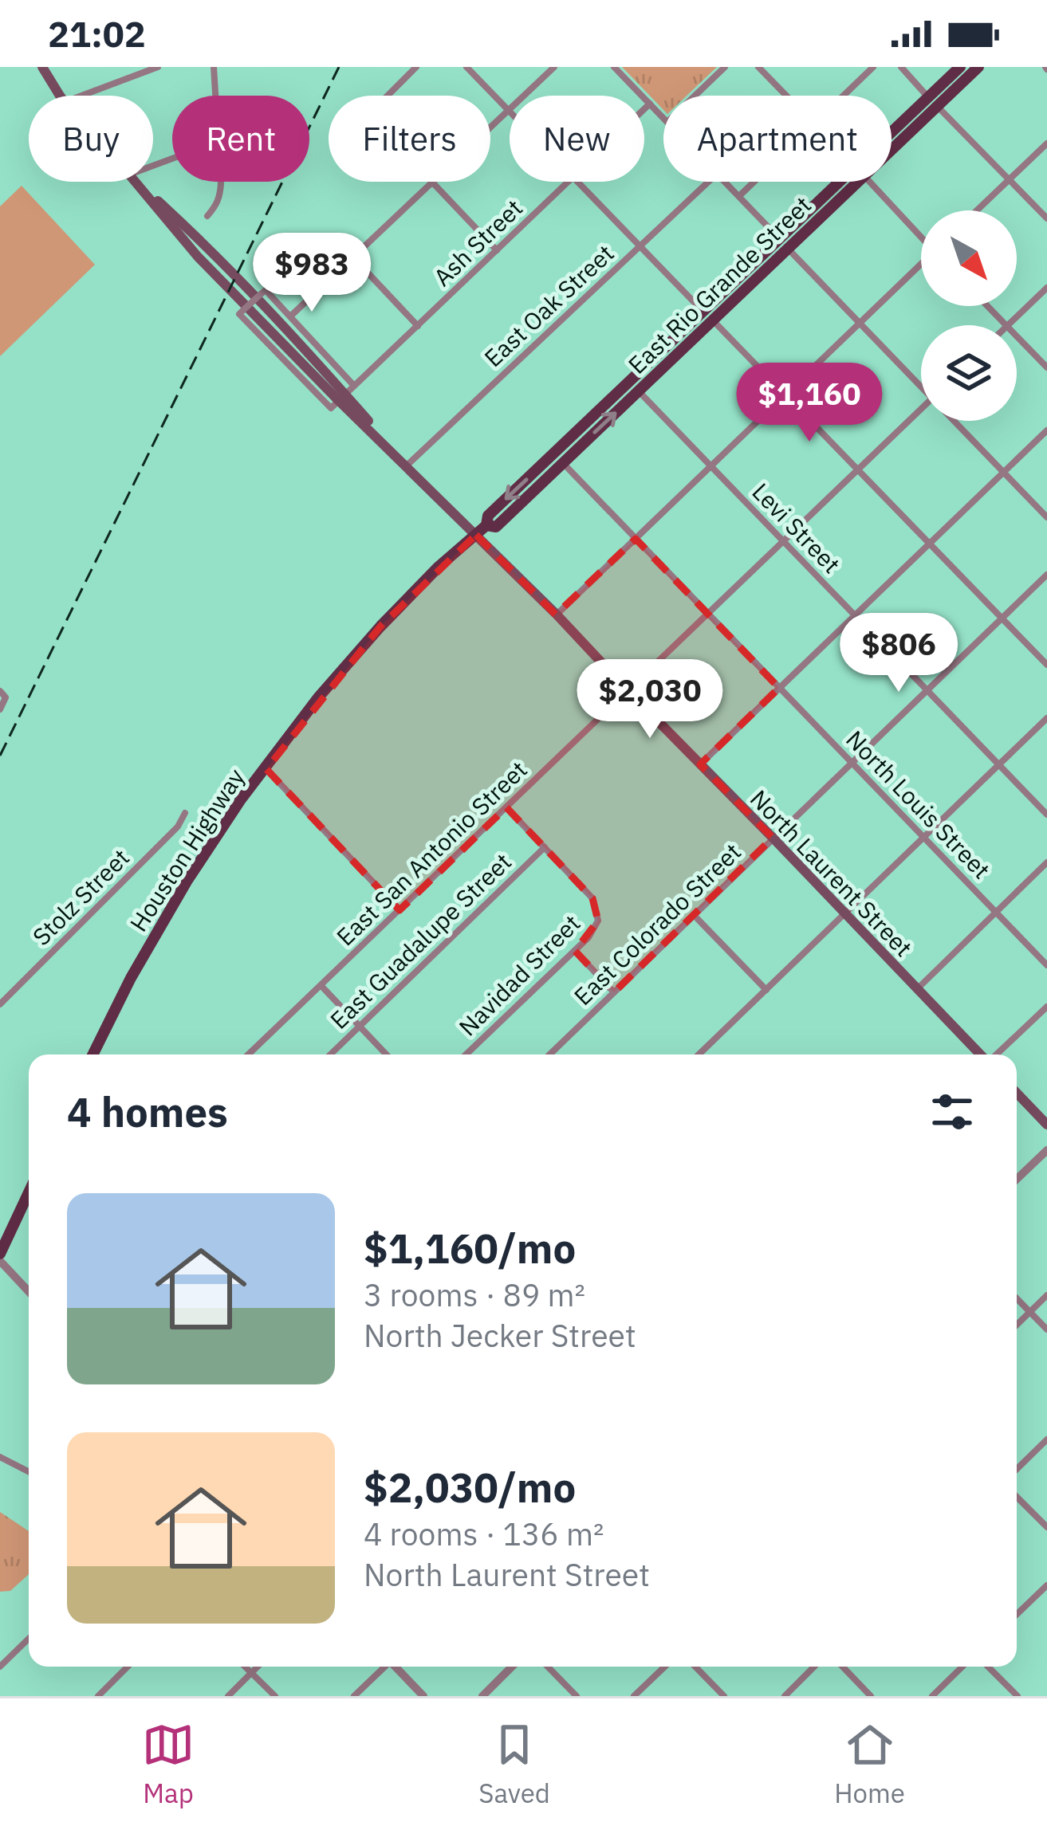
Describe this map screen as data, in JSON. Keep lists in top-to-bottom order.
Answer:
{
  "streets": {
    "main road": ["East Rio Grande Street", "Houston Highway", "North Laurent Street"],
    "street": [
      "Ash Street",
      "East Oak Street",
      "Levi Street",
      "North Louis Street",
      "East San Antonio Street",
      "Stolz Street",
      "East Colorado Street",
      "East Guadalupe Street",
      "Navidad Street"
    ]
  },
  "crossings": [
    ["Ash Street", "North Laurent Street"],
    ["East Rio Grande Street", "Levi Street"],
    ["East Rio Grande Street", "North Louis Street"],
    ["East Rio Grande Street", "Houston Highway"],
    ["East Rio Grande Street", "North Laurent Street"],
    ["East Oak Street", "North Laurent Street"],
    ["Levi Street", "East San Antonio Street"],
    ["Levi Street", "East Colorado Street"],
    ["North Louis Street", "East San Antonio Street"],
    ["North Louis Street", "East Colorado Street"],
    ["East San Antonio Street", "North Laurent Street"],
    ["North Laurent Street", "East Colorado Street"],
    ["East Guadalupe Street", "Navidad Street"]
  ],
  "north": "bottom right",
  "page": {
    "status": "21:02",
    "chip": [
      "Buy",
      "Rent",
      "Filters",
      "New",
      "Apartment"
    ],
    "price": [
      "$983",
      "$1,160",
      "$806",
      "$2,030"
    ],
    "heading": "4 homes",
    "list": [
      {
        "name": "$1,160/mo",
        "note": "3 rooms · 89 m² · North Jecker Street"
      },
      {
        "name": "$2,030/mo",
        "note": "4 rooms · 136 m² · North Laurent Street"
      }
    ],
    "tabs": ["Map", "Saved", "Home"]
  }
}
